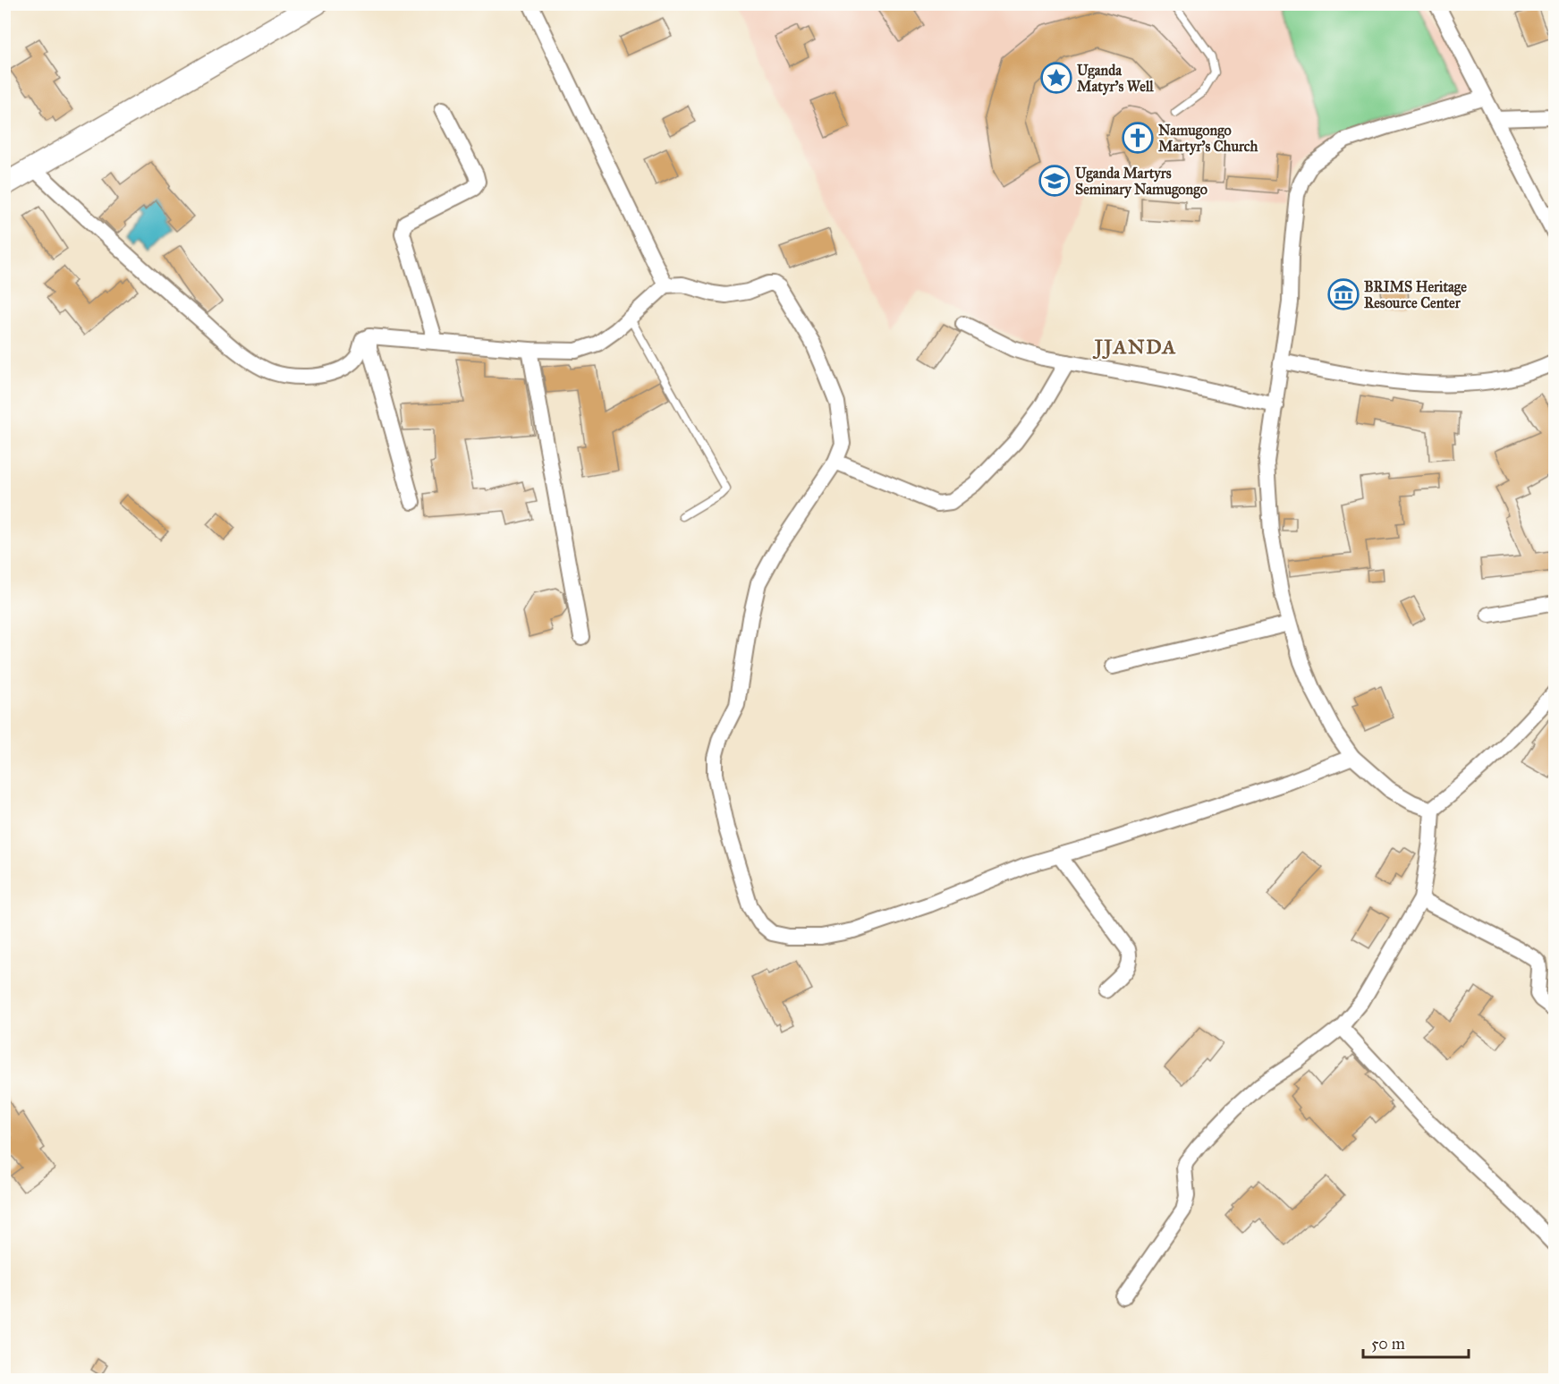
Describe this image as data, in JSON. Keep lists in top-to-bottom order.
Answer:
{
  "districts": ["JJANDA"],
  "places": {
    "place": ["Uganda Matyr's Well"],
    "church": ["Namugongo Martyr's Church"],
    "school or university": ["Uganda Martyrs Seminary Namugongo"],
    "museum": ["BRIMS Heritage Resource Center"]
  },
  "scale_bar": "50 m"
}
